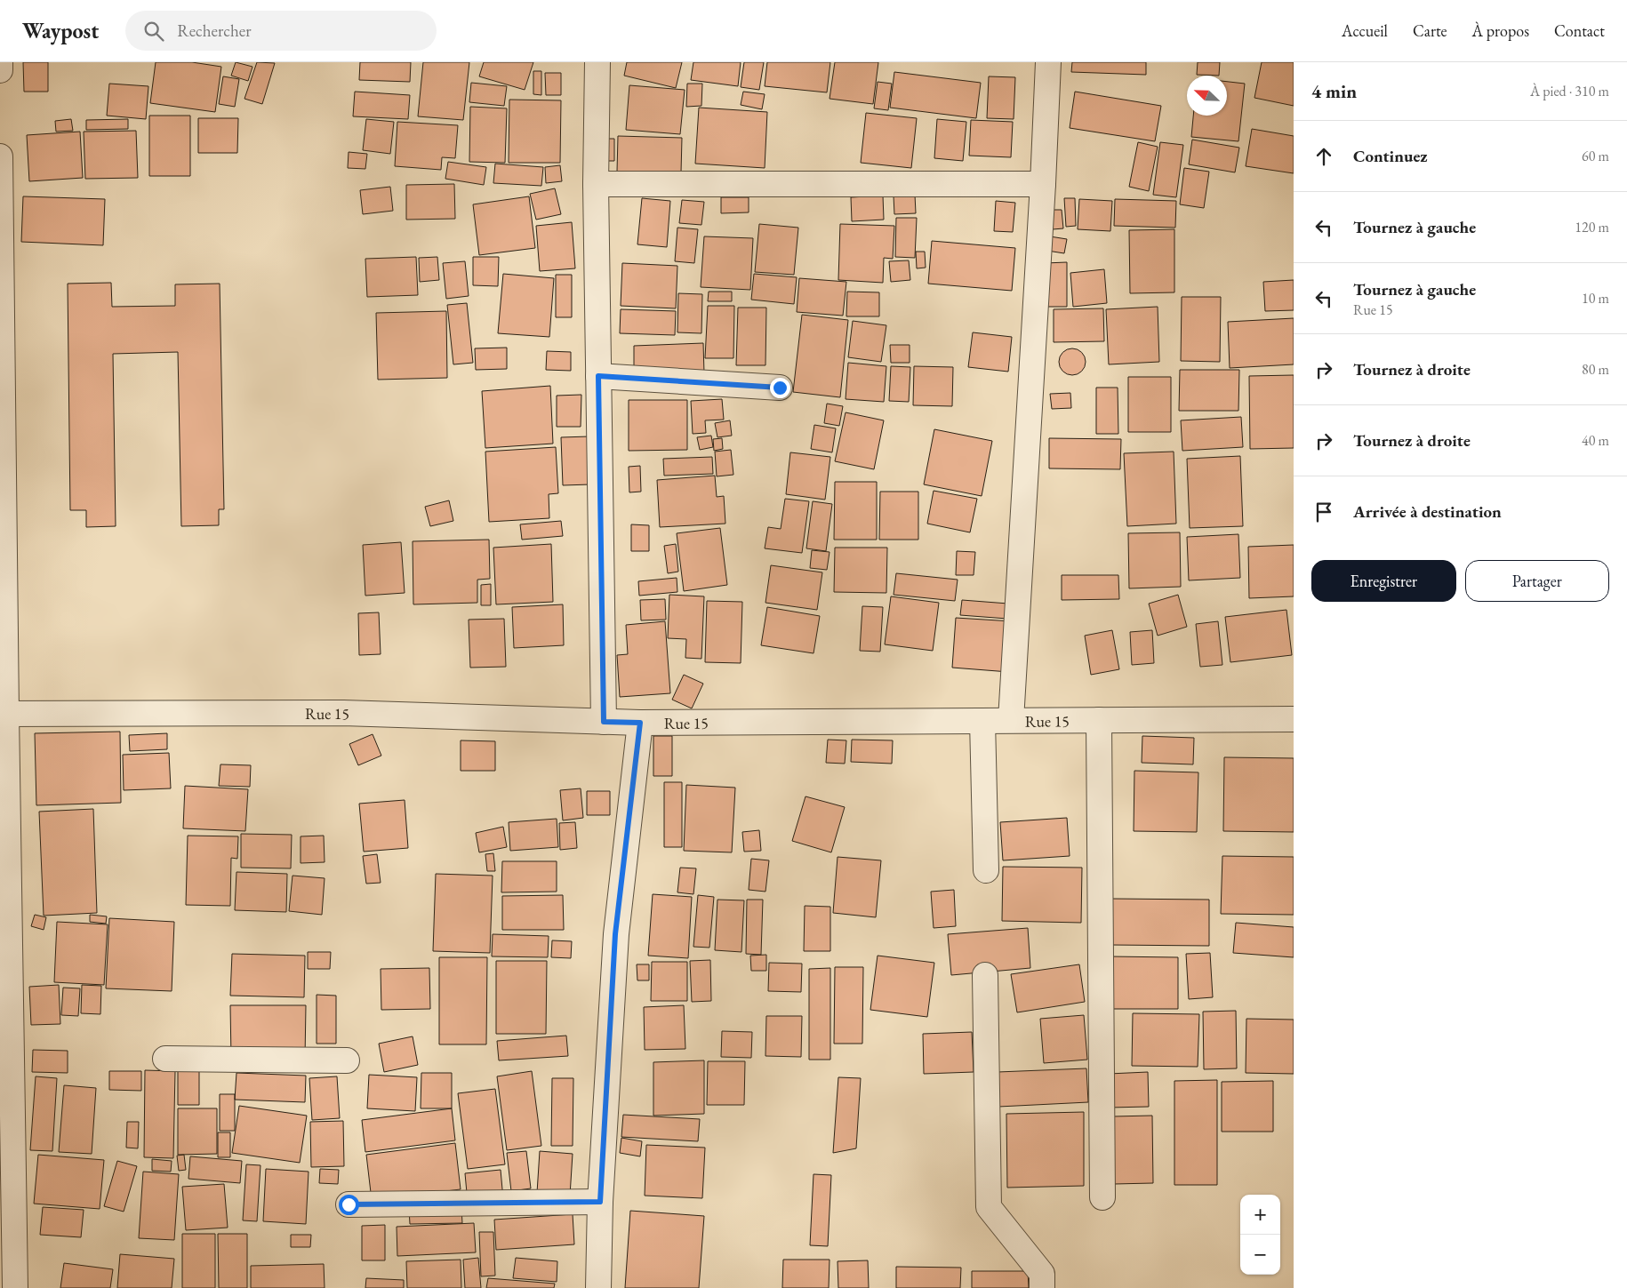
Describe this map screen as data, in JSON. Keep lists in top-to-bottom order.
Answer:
{
  "streets": {
    "street": ["Rue 15"]
  },
  "north": "top left",
  "page": {
    "header": "Waypost",
    "search": "Rechercher",
    "nav": [
      "Accueil",
      "Carte",
      "À propos",
      "Contact"
    ],
    "heading": ["4 min", "À pied · 310 m"],
    "list": [
      ["Continuez", "60 m"],
      ["Tournez à gauche", "120 m"],
      ["Tournez à gauche", "Rue 15", "10 m"],
      ["Tournez à droite", "80 m"],
      ["Tournez à droite", "40 m"],
      "Arrivée à destination"
    ],
    "buttons": ["Enregistrer", "Partager"],
    "map_buttons": ["+", "−"]
  }
}
